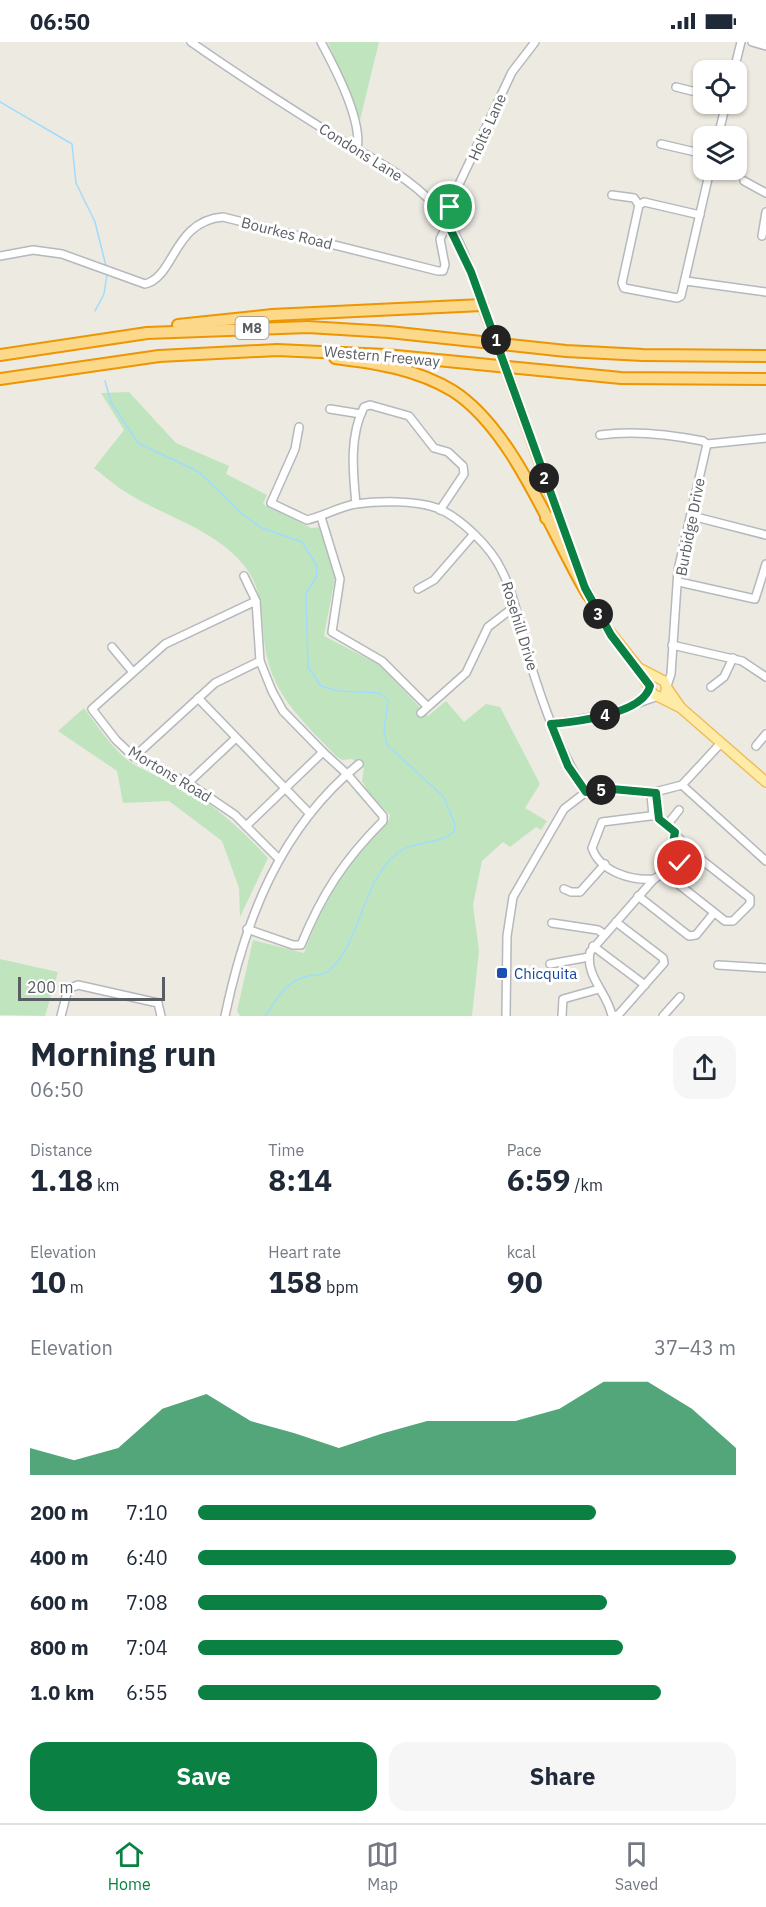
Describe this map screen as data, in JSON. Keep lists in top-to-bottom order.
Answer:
{
  "streets": {
    "highway": ["M8", "Western Freeway"],
    "street": [
      "Holts Lane",
      "Condons Lane",
      "Bourkes Road",
      "Burbidge Drive",
      "Rosehill Drive",
      "Mortons Road"
    ]
  },
  "crossings": [
    ["Holts Lane", "Condons Lane"],
    ["Holts Lane", "Bourkes Road"],
    ["Condons Lane", "Bourkes Road"]
  ],
  "places": {
    "transit": ["Chicquita"]
  },
  "scale_bar": "200 m",
  "page": {
    "status": "06:50",
    "pins": [
      "1",
      "2",
      "3",
      "4",
      "5"
    ],
    "scale": "200 m",
    "heading": ["Morning run", "06:50"],
    "stats": [
      ["Distance", "1.18 km"],
      ["Time", "8:14"],
      ["Pace", "6:59 /km"],
      ["Elevation", "10 m"],
      ["Heart rate", "158 bpm"],
      ["kcal", "90"]
    ],
    "chart": ["Elevation", "37–43 m"],
    "list": [
      {
        "name": "200 m",
        "note": "7:10"
      },
      {
        "name": "400 m",
        "note": "6:40"
      },
      {
        "name": "600 m",
        "note": "7:08"
      },
      {
        "name": "800 m",
        "note": "7:04"
      },
      {
        "name": "1.0 km",
        "note": "6:55"
      }
    ],
    "buttons": ["Save", "Share"],
    "tabs": ["Home", "Map", "Saved"]
  }
}
